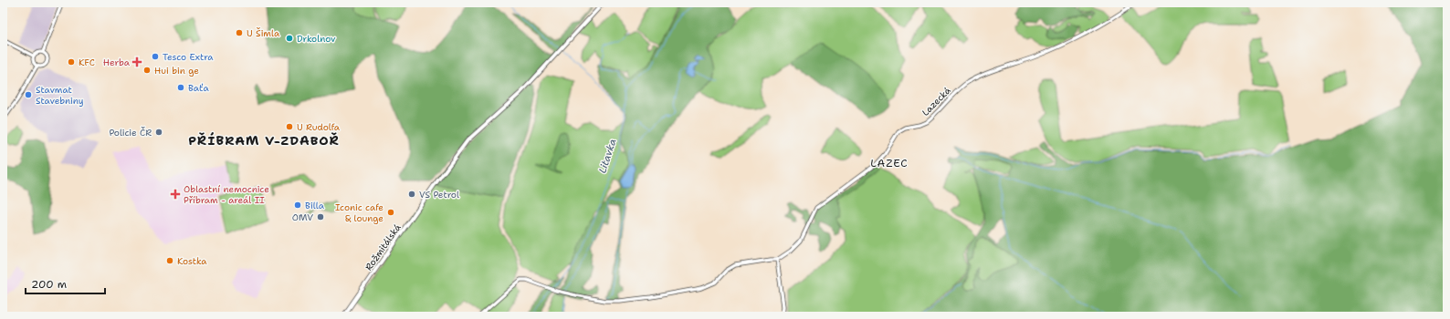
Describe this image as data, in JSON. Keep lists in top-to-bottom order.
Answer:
{
  "streets": {
    "main road": ["Rožmitálská"],
    "street": ["Lazecká"]
  },
  "districts": ["PŘÍBRAM V-ZDABOŘ", "LAZEC"],
  "water": ["Litavka"],
  "places": {
    "other": [
      "U Šimla",
      "Drkolnov",
      "Tesco Extra",
      "KFC",
      "Hui bin ge",
      "Baťa",
      "Stavmat Stavebniny",
      "U Rudolfa",
      "Policie ČR",
      "VS Petrol",
      "Billa",
      "Iconic cafe & lounge",
      "OMV",
      "Kostka"
    ],
    "health": ["Herba", "Oblastní nemocnice Příbram - areál II"]
  },
  "scale_bar": "200 m"
}
